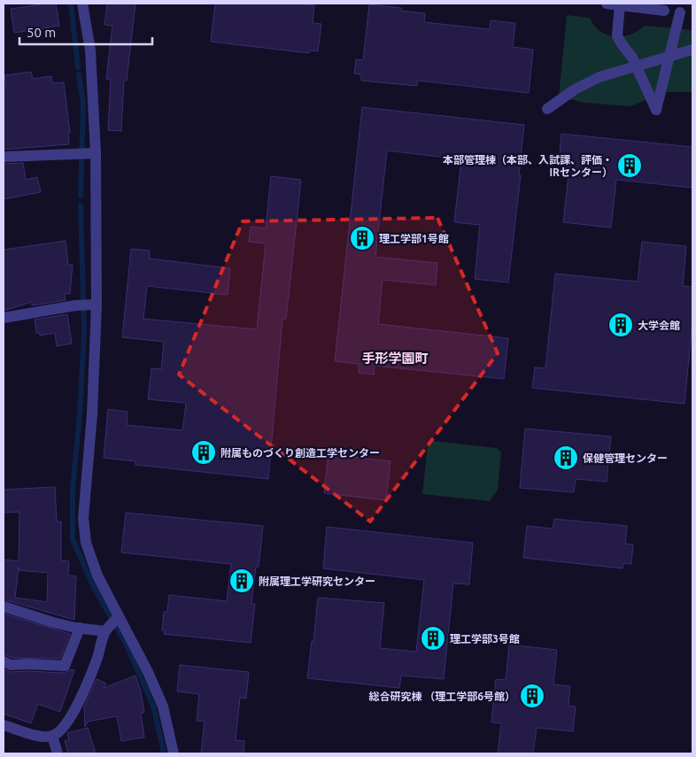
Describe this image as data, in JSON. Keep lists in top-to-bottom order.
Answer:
{
  "districts": ["手形学園町"],
  "places": {
    "building": [
      "本部管理棟（本部、入試課、評価・ IRセンター）",
      "理工学部1号館",
      "大学会館",
      "附属ものづくり創造工学センター",
      "保健管理センター",
      "附属理工学研究センター",
      "理工学部3号館",
      "総合研究棟 （理工学部6号館）"
    ]
  },
  "scale_bar": "50 m"
}
